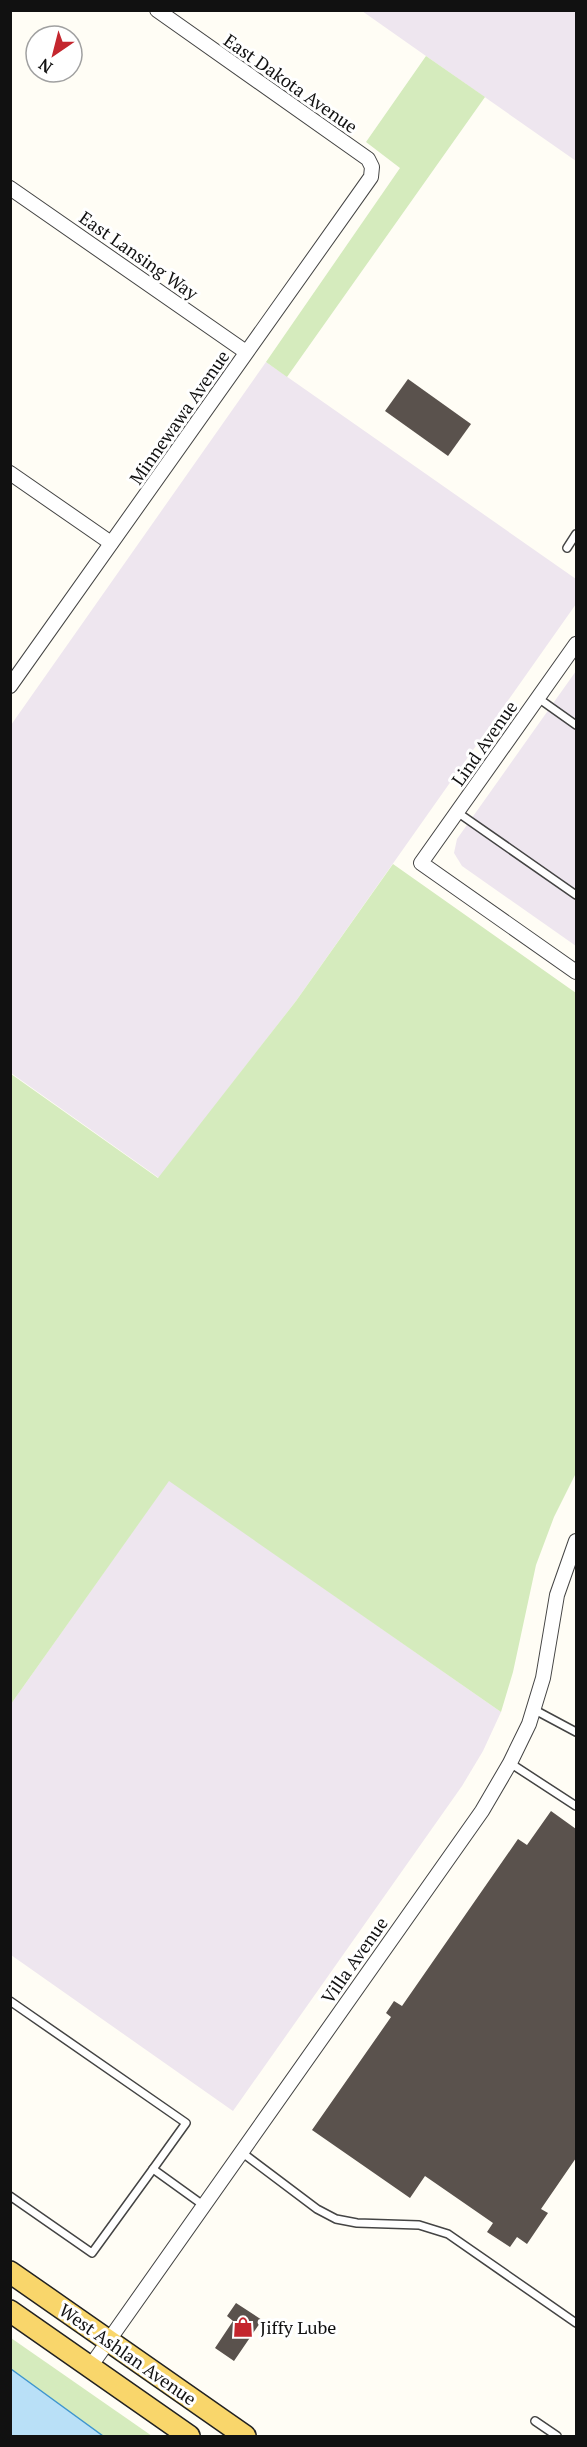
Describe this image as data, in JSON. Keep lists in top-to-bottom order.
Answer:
{
  "streets": {
    "main road": ["West Ashlan Avenue"],
    "street": [
      "East Dakota Avenue",
      "East Lansing Way",
      "Minnewawa Avenue",
      "Lind Avenue",
      "Villa Avenue"
    ]
  },
  "crossings": [
    ["East Dakota Avenue", "Minnewawa Avenue"],
    ["East Lansing Way", "Minnewawa Avenue"],
    ["Villa Avenue", "West Ashlan Avenue"]
  ],
  "places": {
    "shop": ["Jiffy Lube"]
  },
  "north": "bottom left"
}
